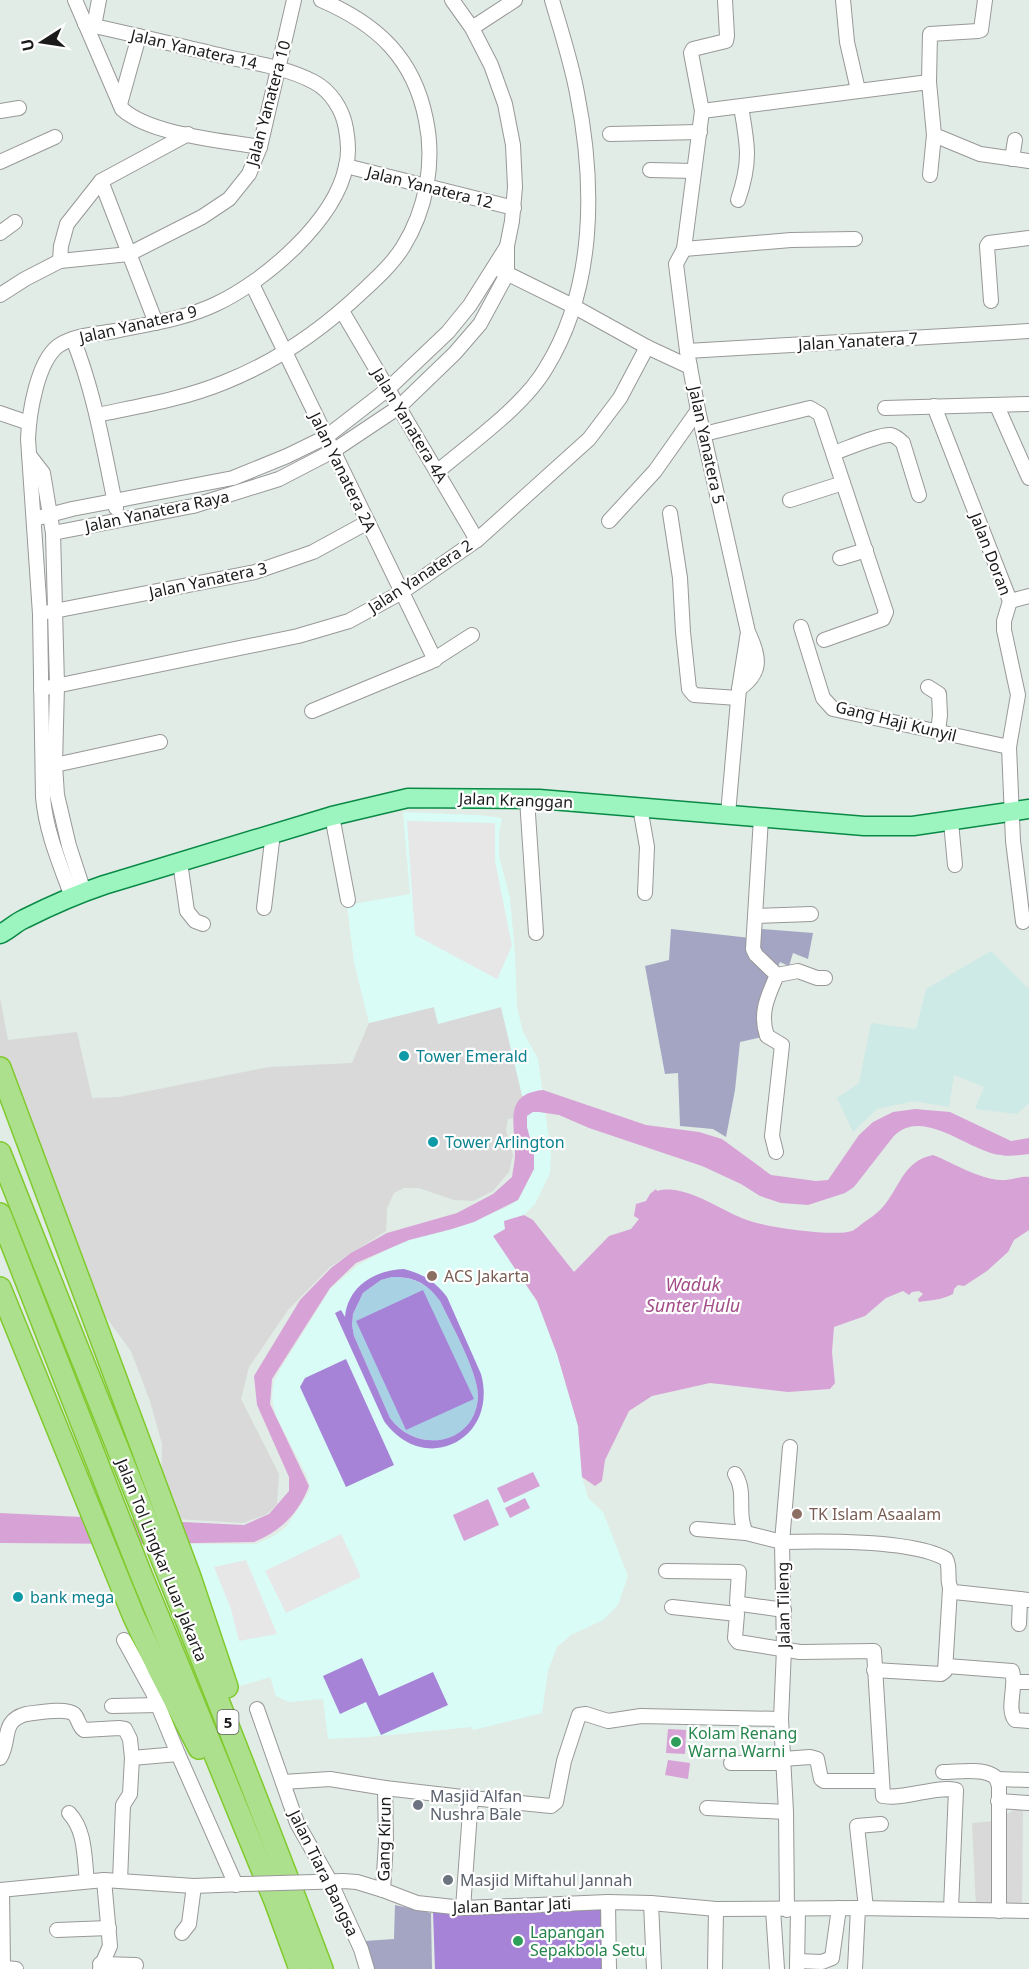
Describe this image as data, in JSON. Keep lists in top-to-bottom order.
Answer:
{
  "streets": {
    "highway": ["Jalan Tol Lingkar Luar Jakarta", "5"],
    "main road": ["Jalan Kranggan"],
    "street": [
      "Jalan Yanatera 14",
      "Jalan Yanatera 10",
      "Jalan Yanatera 12",
      "Jalan Yanatera 9",
      "Jalan Yanatera 7",
      "Jalan Yanatera 4A",
      "Jalan Yanatera 5",
      "Jalan Yanatera 2A",
      "Jalan Yanatera Raya",
      "Jalan Doran",
      "Jalan Yanatera 2",
      "Jalan Yanatera 3",
      "Gang Haji Kunyil",
      "Jalan Tileng",
      "Gang Kirun",
      "Jalan Tiara Bangsa",
      "Jalan Bantar Jati"
    ]
  },
  "crossings": [
    ["Jalan Yanatera 14", "Jalan Yanatera 10"],
    ["Jalan Yanatera 14", "Jalan Yanatera 12"],
    ["Jalan Yanatera 14", "Jalan Yanatera 9"],
    ["Jalan Yanatera 12", "Jalan Yanatera 9"],
    ["Jalan Yanatera 12", "Jalan Yanatera Raya"],
    ["Jalan Yanatera 9", "Jalan Yanatera 2A"],
    ["Jalan Yanatera 4A", "Jalan Yanatera Raya"],
    ["Jalan Yanatera 4A", "Jalan Yanatera 2"],
    ["Jalan Yanatera 5", "Jalan Yanatera Raya"],
    ["Jalan Yanatera 5", "Jalan Yanatera 2"],
    ["Jalan Yanatera 2A", "Jalan Yanatera Raya"],
    ["Jalan Yanatera 2A", "Jalan Yanatera 2"],
    ["Jalan Yanatera 2A", "Jalan Yanatera 3"],
    ["Jalan Doran", "Gang Haji Kunyil"],
    ["Jalan Doran", "Jalan Kranggan"],
    ["Jalan Tileng", "Jalan Bantar Jati"],
    ["Gang Kirun", "Jalan Bantar Jati"],
    ["Jalan Tiara Bangsa", "Jalan Bantar Jati"]
  ],
  "water": ["Waduk Sunter Hulu"],
  "places": [
    "Tower Emerald",
    "Tower Arlington",
    "ACS Jakarta",
    "TK Islam Asaalam",
    "bank mega",
    "Kolam Renang Warna Warni",
    "Masjid Alfan Nushra Bale",
    "Masjid Miftahul Jannah",
    "Lapangan Sepakbola Setu"
  ],
  "north": "left"
}
